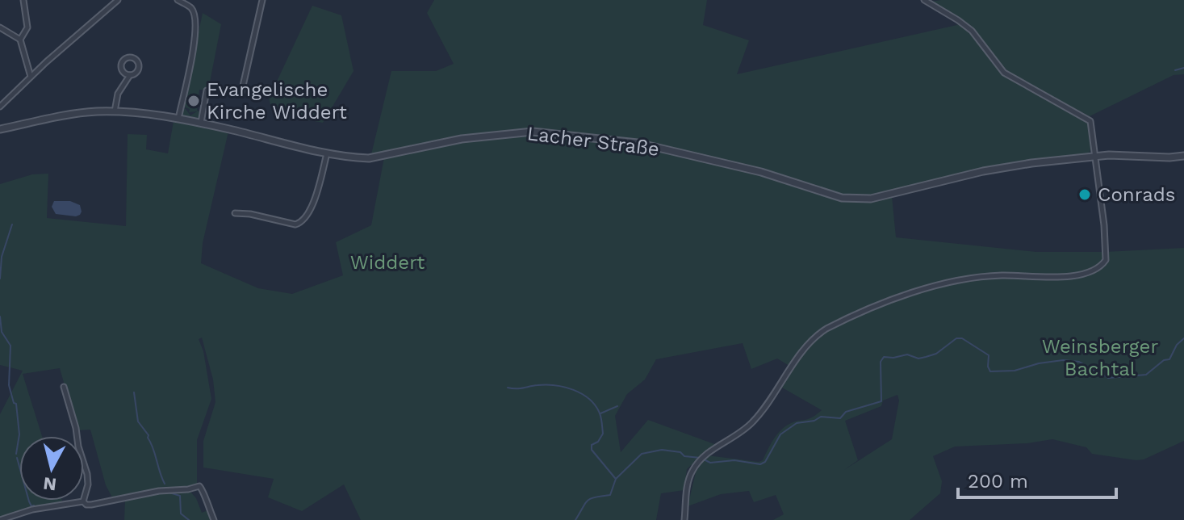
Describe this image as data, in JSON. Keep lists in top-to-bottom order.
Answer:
{
  "streets": {
    "street": ["Lacher Straße"]
  },
  "parks": ["Widdert", "Weinsberger Bachtal"],
  "places": ["Evangelische Kirche Widdert", "Conrads"],
  "scale_bar": "200 m",
  "north": "bottom"
}
